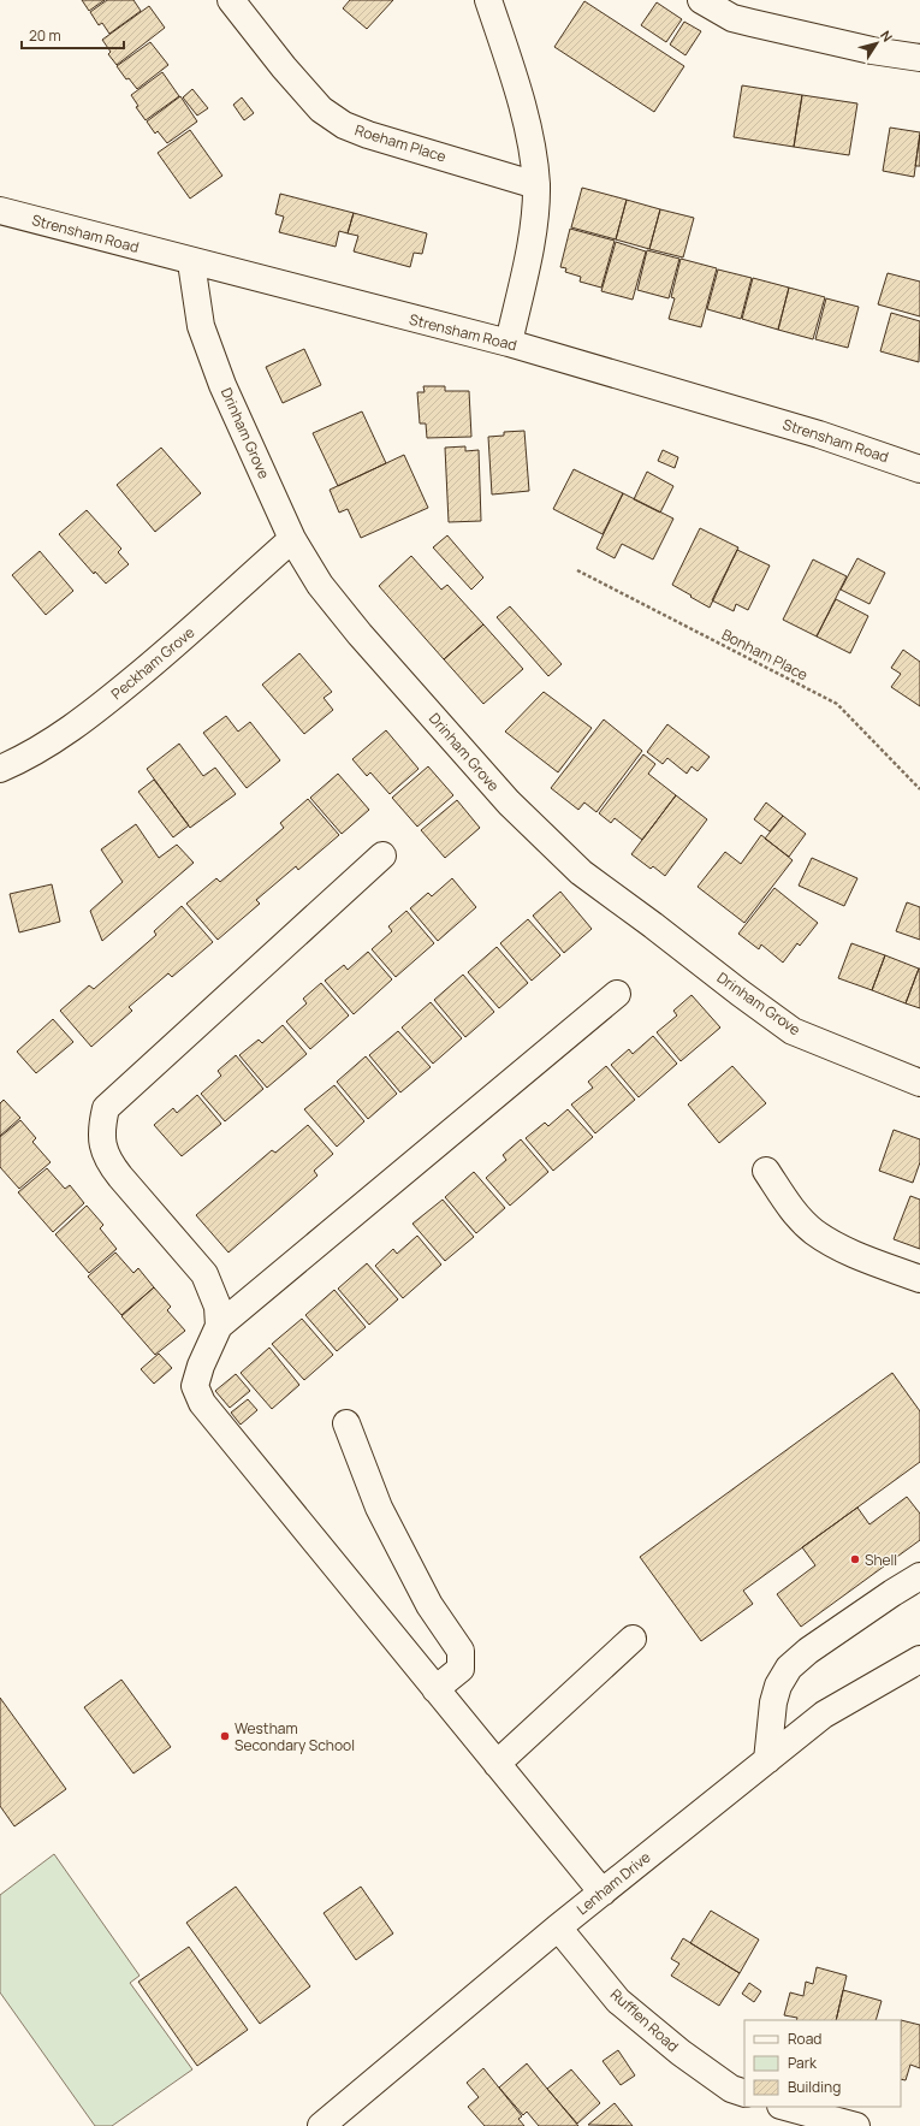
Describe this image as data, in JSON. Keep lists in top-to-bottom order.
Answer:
{
  "streets": {
    "street": [
      "Roeham Place",
      "Strensham Road",
      "Drinham Grove",
      "Peckham Grove",
      "Lenham Drive",
      "Rufflen Road"
    ],
    "path": ["Bonham Place"]
  },
  "crossings": [
    ["Strensham Road", "Drinham Grove"],
    ["Drinham Grove", "Peckham Grove"],
    ["Lenham Drive", "Rufflen Road"]
  ],
  "places": ["Shell", "Westham Secondary School"],
  "legend": ["Road", "Park", "Building"],
  "scale_bar": "20 m",
  "north": "top right"
}
